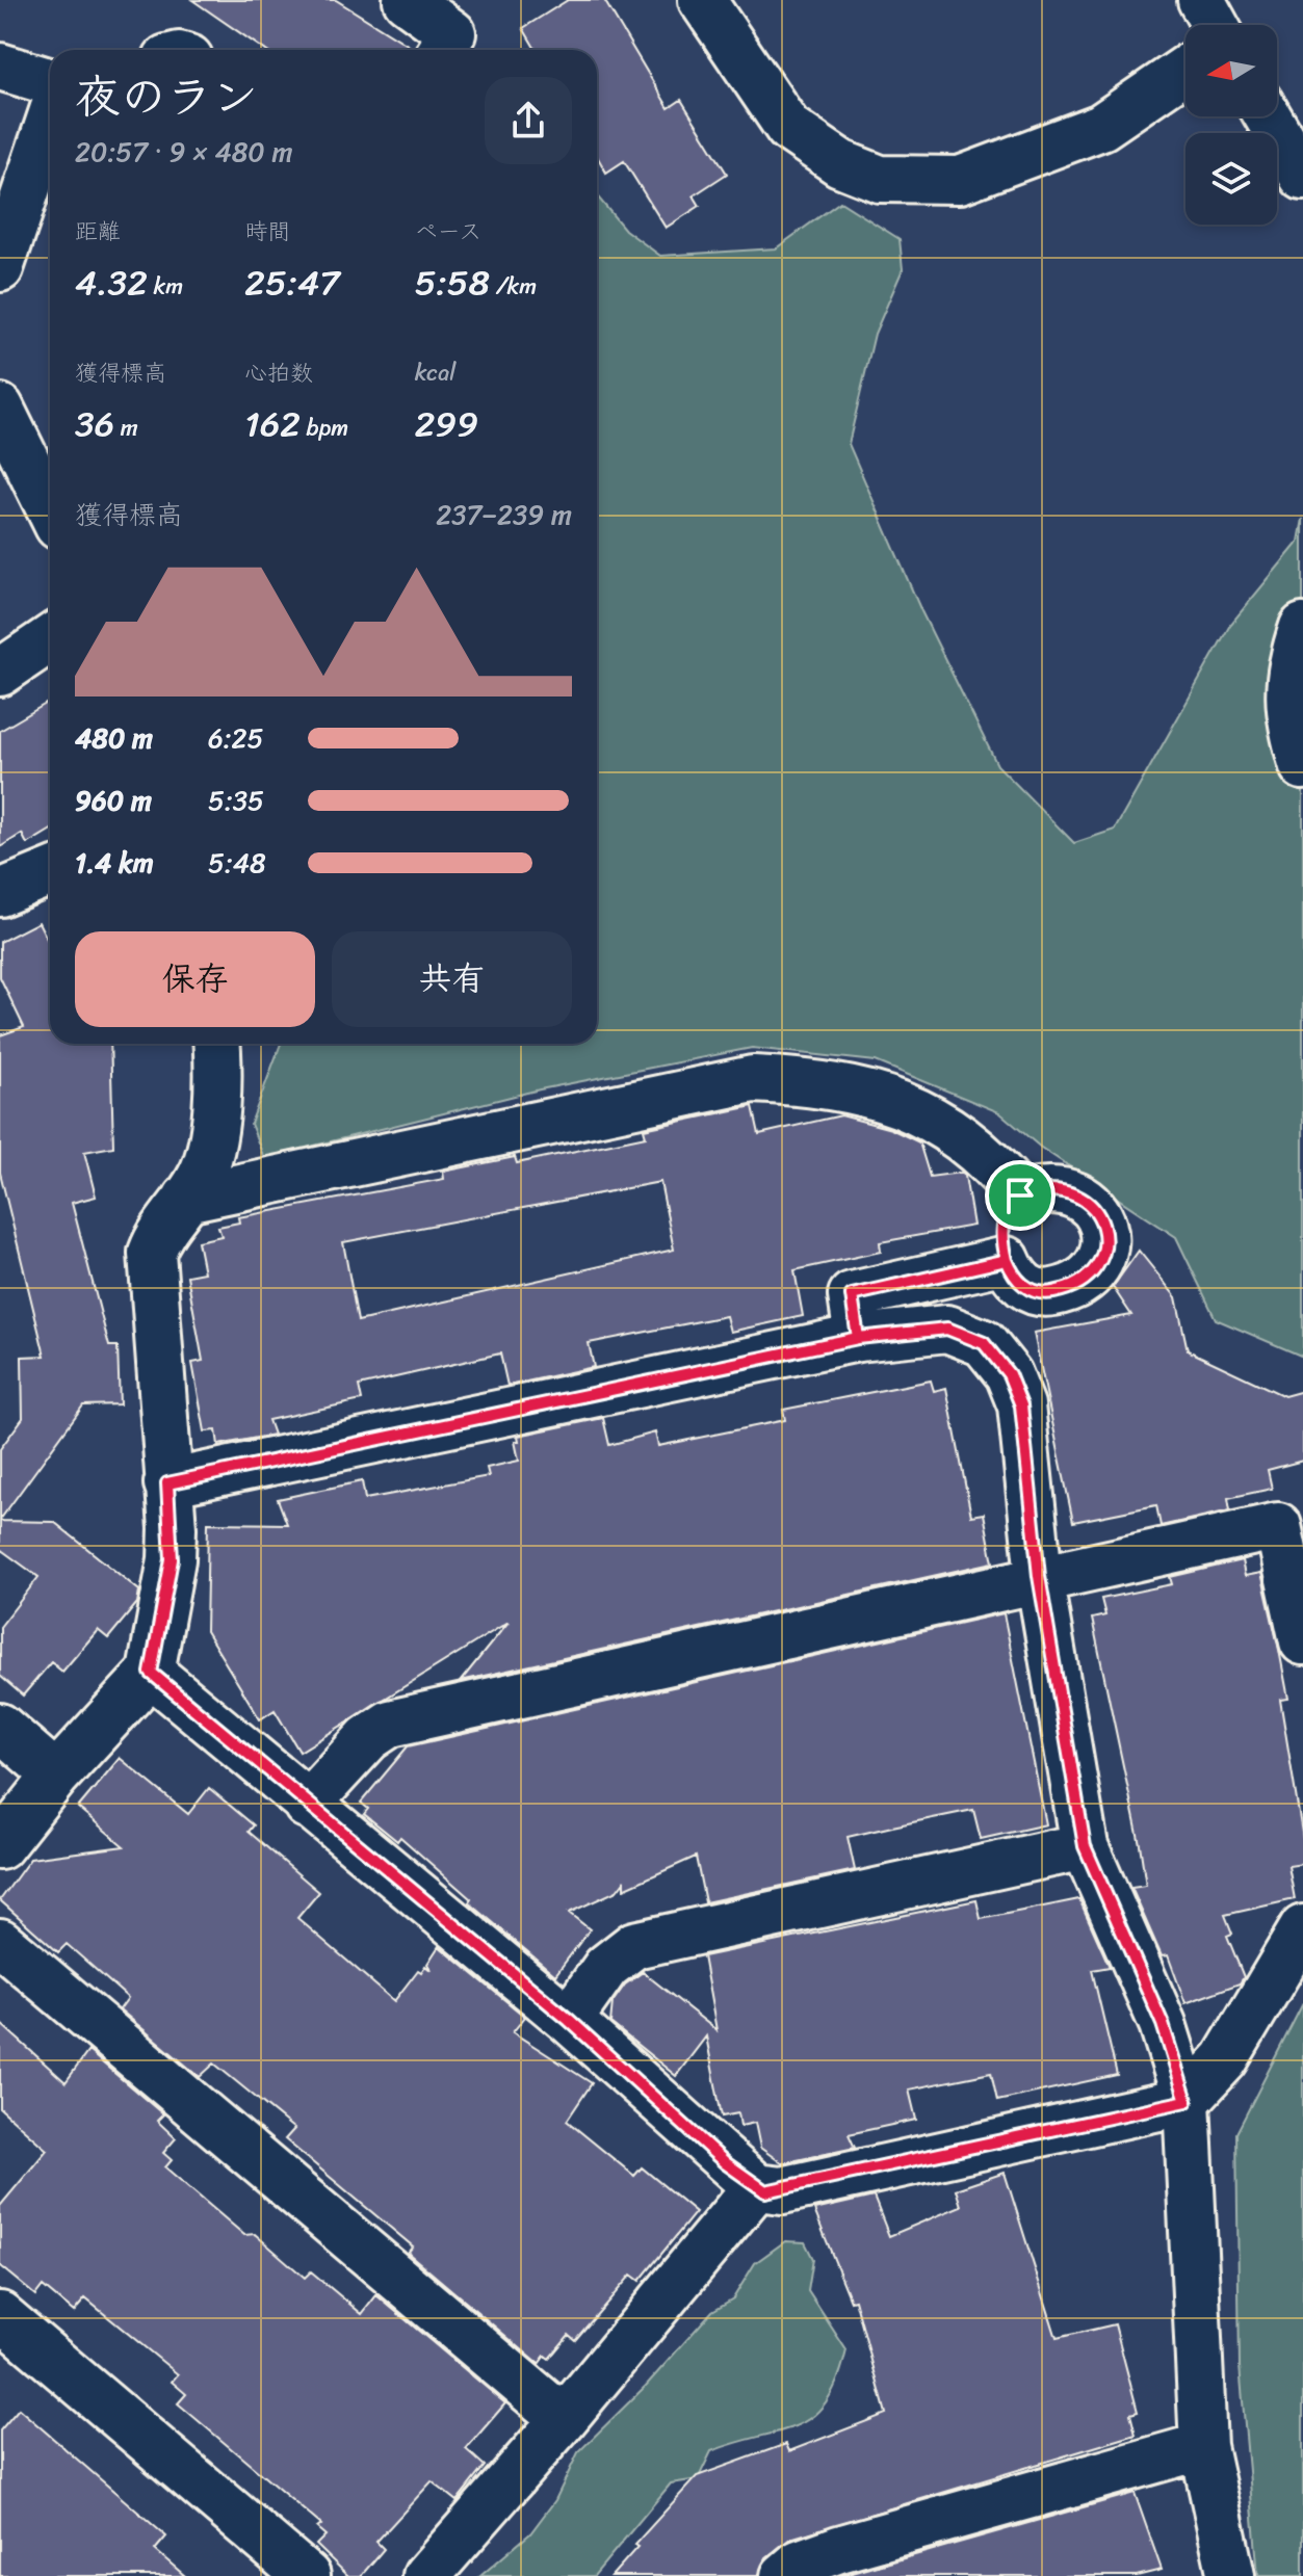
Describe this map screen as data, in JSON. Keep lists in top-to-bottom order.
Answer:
{
  "north": "left",
  "page": {
    "heading": ["夜のラン", "20:57 · 9 × 480 m"],
    "stats": [
      ["距離", "4.32 km"],
      ["時間", "25:47"],
      ["ペース", "5:58 /km"],
      ["獲得標高", "36 m"],
      ["心拍数", "162 bpm"],
      ["kcal", "299"]
    ],
    "chart": ["獲得標高", "237–239 m"],
    "list": [
      {
        "name": "480 m",
        "note": "6:25"
      },
      {
        "name": "960 m",
        "note": "5:35"
      },
      {
        "name": "1.4 km",
        "note": "5:48"
      }
    ],
    "buttons": ["保存", "共有"]
  }
}
